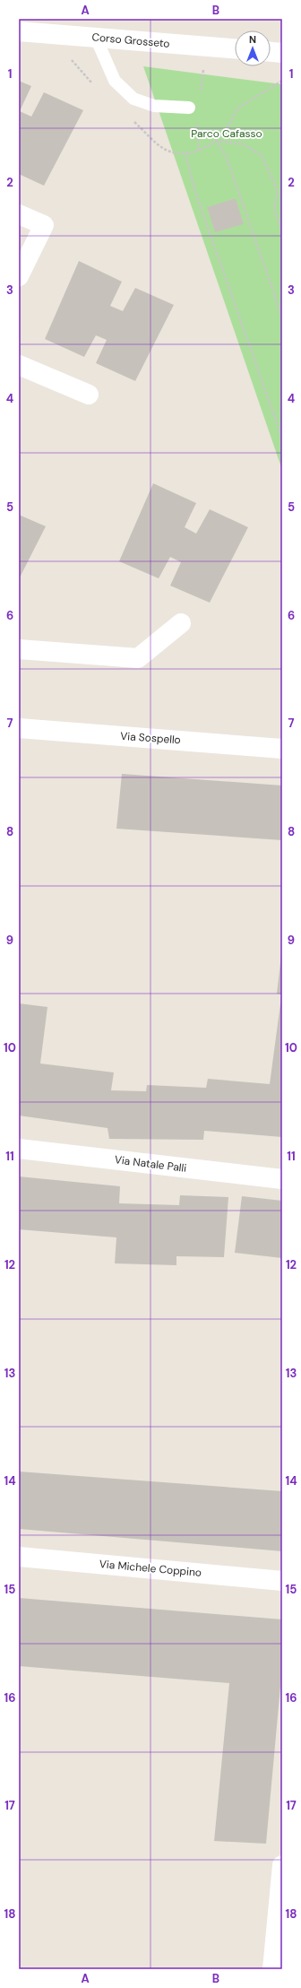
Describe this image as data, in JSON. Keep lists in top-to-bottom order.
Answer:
{
  "streets": {
    "street": [
      "Corso Grosseto",
      "Via Sospello",
      "Via Natale Palli",
      "Via Michele Coppino"
    ]
  },
  "parks": ["Parco Cafasso"],
  "north": "top",
  "grid": {
    "columns": ["A", "B"],
    "rows": [
      "1",
      "2",
      "3",
      "4",
      "5",
      "6",
      "7",
      "8",
      "9",
      "10",
      "11",
      "12",
      "13",
      "14",
      "15",
      "16",
      "17",
      "18"
    ]
  }
}
